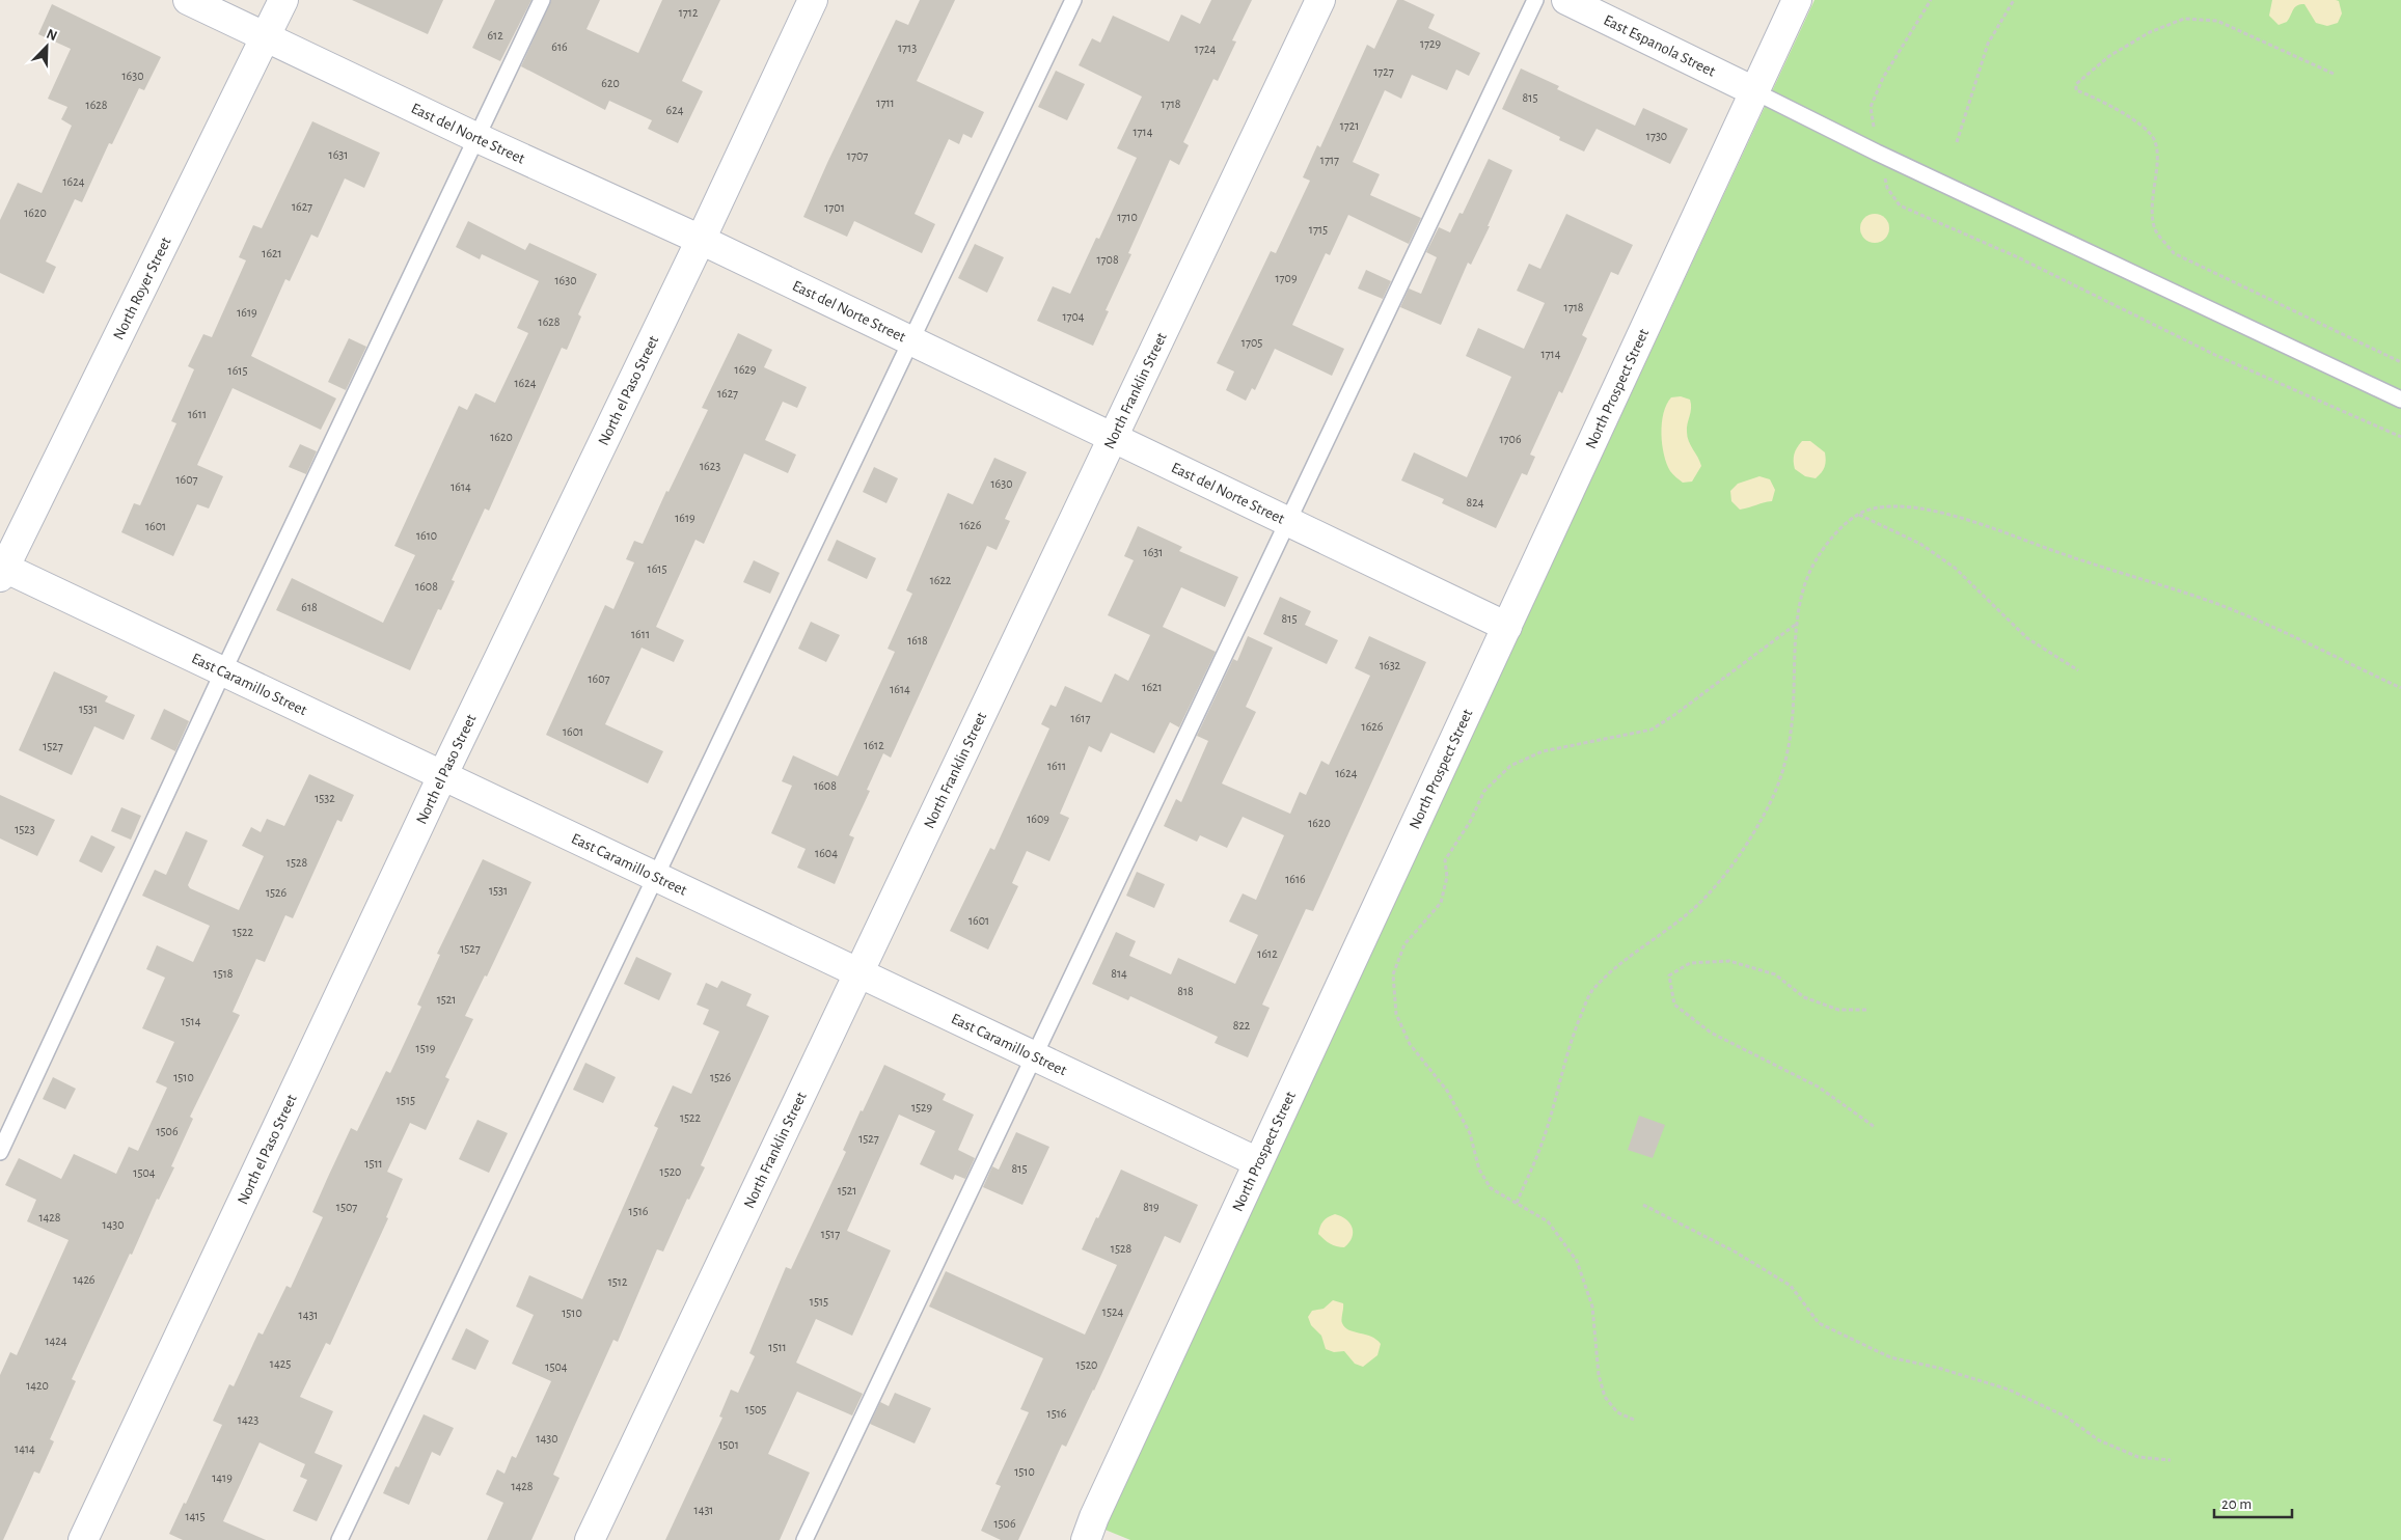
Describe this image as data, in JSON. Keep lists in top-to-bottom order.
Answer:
{
  "streets": {
    "street": [
      "East Espanola Street",
      "East del Norte Street",
      "North Royer Street",
      "North Prospect Street",
      "North el Paso Street",
      "North Franklin Street",
      "East Caramillo Street"
    ]
  },
  "crossings": [
    ["East Espanola Street", "North Prospect Street"],
    ["East del Norte Street", "North Royer Street"],
    ["East del Norte Street", "North Prospect Street"],
    ["East del Norte Street", "North el Paso Street"],
    ["East del Norte Street", "North Franklin Street"],
    ["North Royer Street", "East Caramillo Street"],
    ["North Prospect Street", "East Caramillo Street"],
    ["North el Paso Street", "East Caramillo Street"],
    ["North Franklin Street", "East Caramillo Street"]
  ],
  "house_numbers": [
    "1712",
    "612",
    "1729",
    "616",
    "1713",
    "1724",
    "1727",
    "1630",
    "620",
    "815",
    "1711",
    "1718",
    "1628",
    "624",
    "1721",
    "1714",
    "1730",
    "1631",
    "1707",
    "1717",
    "1624",
    "1627",
    "1701",
    "1620",
    "1710",
    "1715",
    "1621",
    "1708",
    "1709",
    "1630",
    "1718",
    "1619",
    "1704",
    "1628",
    "1705",
    "1714",
    "1629",
    "1615",
    "1624",
    "1627",
    "1611",
    "1620",
    "1706",
    "1623",
    "1607",
    "1630",
    "1614",
    "824",
    "1619",
    "1626",
    "1601",
    "1610",
    "1631",
    "1615",
    "1622",
    "1608",
    "618",
    "815",
    "1611",
    "1618",
    "1632",
    "1607",
    "1621",
    "1614",
    "1531",
    "1617",
    "1626",
    "1601",
    "1612",
    "1527",
    "1611",
    "1624",
    "1608",
    "1532",
    "1609",
    "1620",
    "1523",
    "1604",
    "1528",
    "1616",
    "1531",
    "1526",
    "1601",
    "1522",
    "1527",
    "1612",
    "1518",
    "814",
    "818",
    "1521",
    "1514",
    "822",
    "1519",
    "1510",
    "1526",
    "1515",
    "1529",
    "1522",
    "1506",
    "1527",
    "1511",
    "815",
    "1520",
    "1504",
    "1521",
    "1507",
    "819",
    "1516",
    "1428",
    "1430",
    "1517",
    "1528",
    "1426",
    "1512",
    "1515",
    "1524",
    "1510",
    "1431",
    "1424",
    "1511",
    "1425",
    "1520",
    "1504",
    "1420",
    "1505",
    "1516",
    "1423",
    "1430",
    "1501",
    "1414",
    "1510",
    "1419",
    "1428",
    "1431",
    "1415",
    "1506"
  ],
  "scale_bar": "20 m",
  "north": "top right"
}
